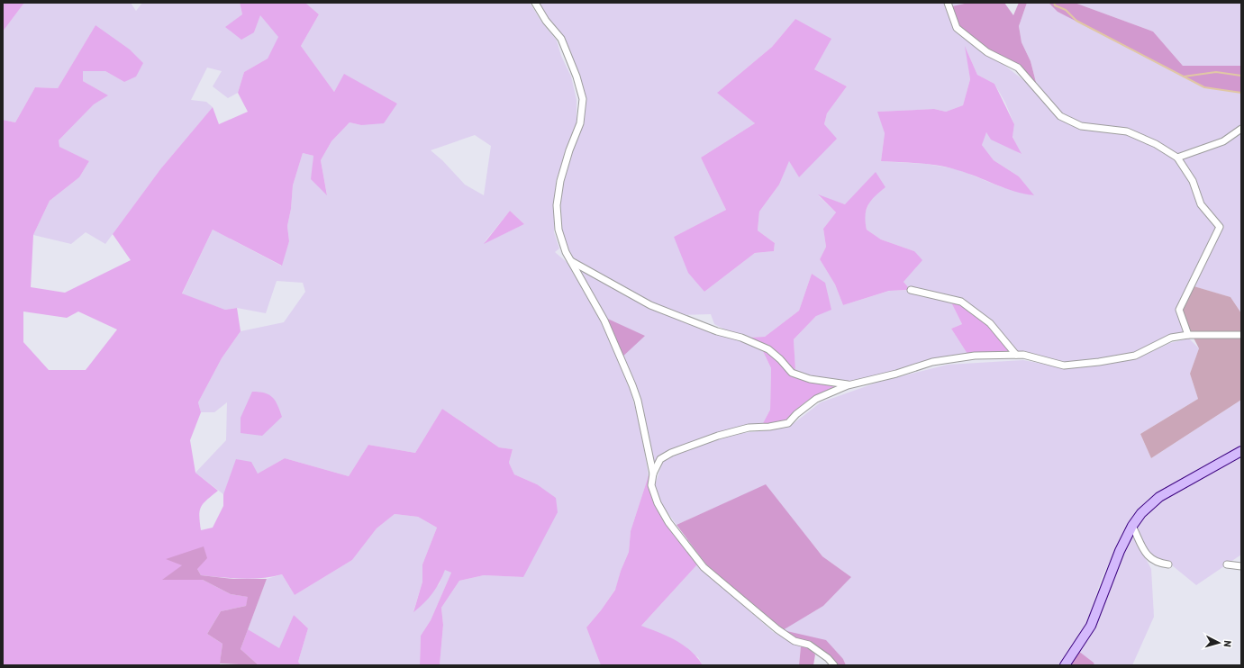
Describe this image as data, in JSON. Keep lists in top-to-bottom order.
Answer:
{
  "north": "right"
}
